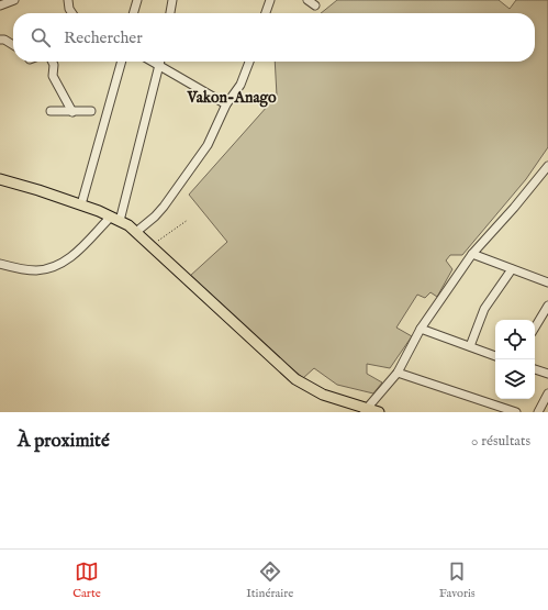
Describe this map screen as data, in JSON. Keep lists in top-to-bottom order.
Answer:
{
  "districts": ["Vakon-Anago"],
  "page": {
    "search": "Rechercher",
    "heading": ["À proximité", "0 résultats"],
    "nav": ["Carte", "Itinéraire", "Favoris"]
  }
}
